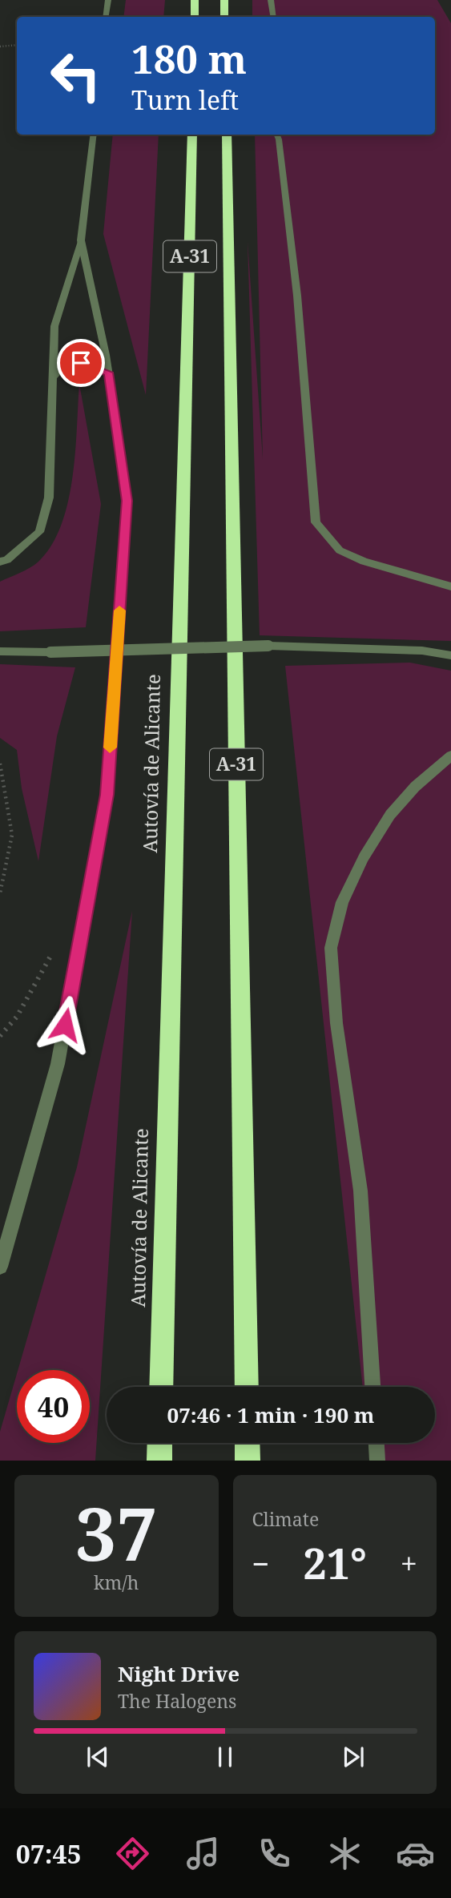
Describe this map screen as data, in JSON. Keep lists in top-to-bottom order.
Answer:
{
  "streets": {
    "highway": ["A-31", "Autovía de Alicante"]
  },
  "page": {
    "turn": ["180 m", "Turn left"],
    "limit": "40",
    "trip": "07:46 · 1 min · 190 m",
    "tile": [
      ["37", "km/h"],
      "Climate"
    ],
    "heat": ["−", "21°", "+"],
    "song": ["Night Drive", "The Halogens"],
    "tabs": "07:45"
  }
}
